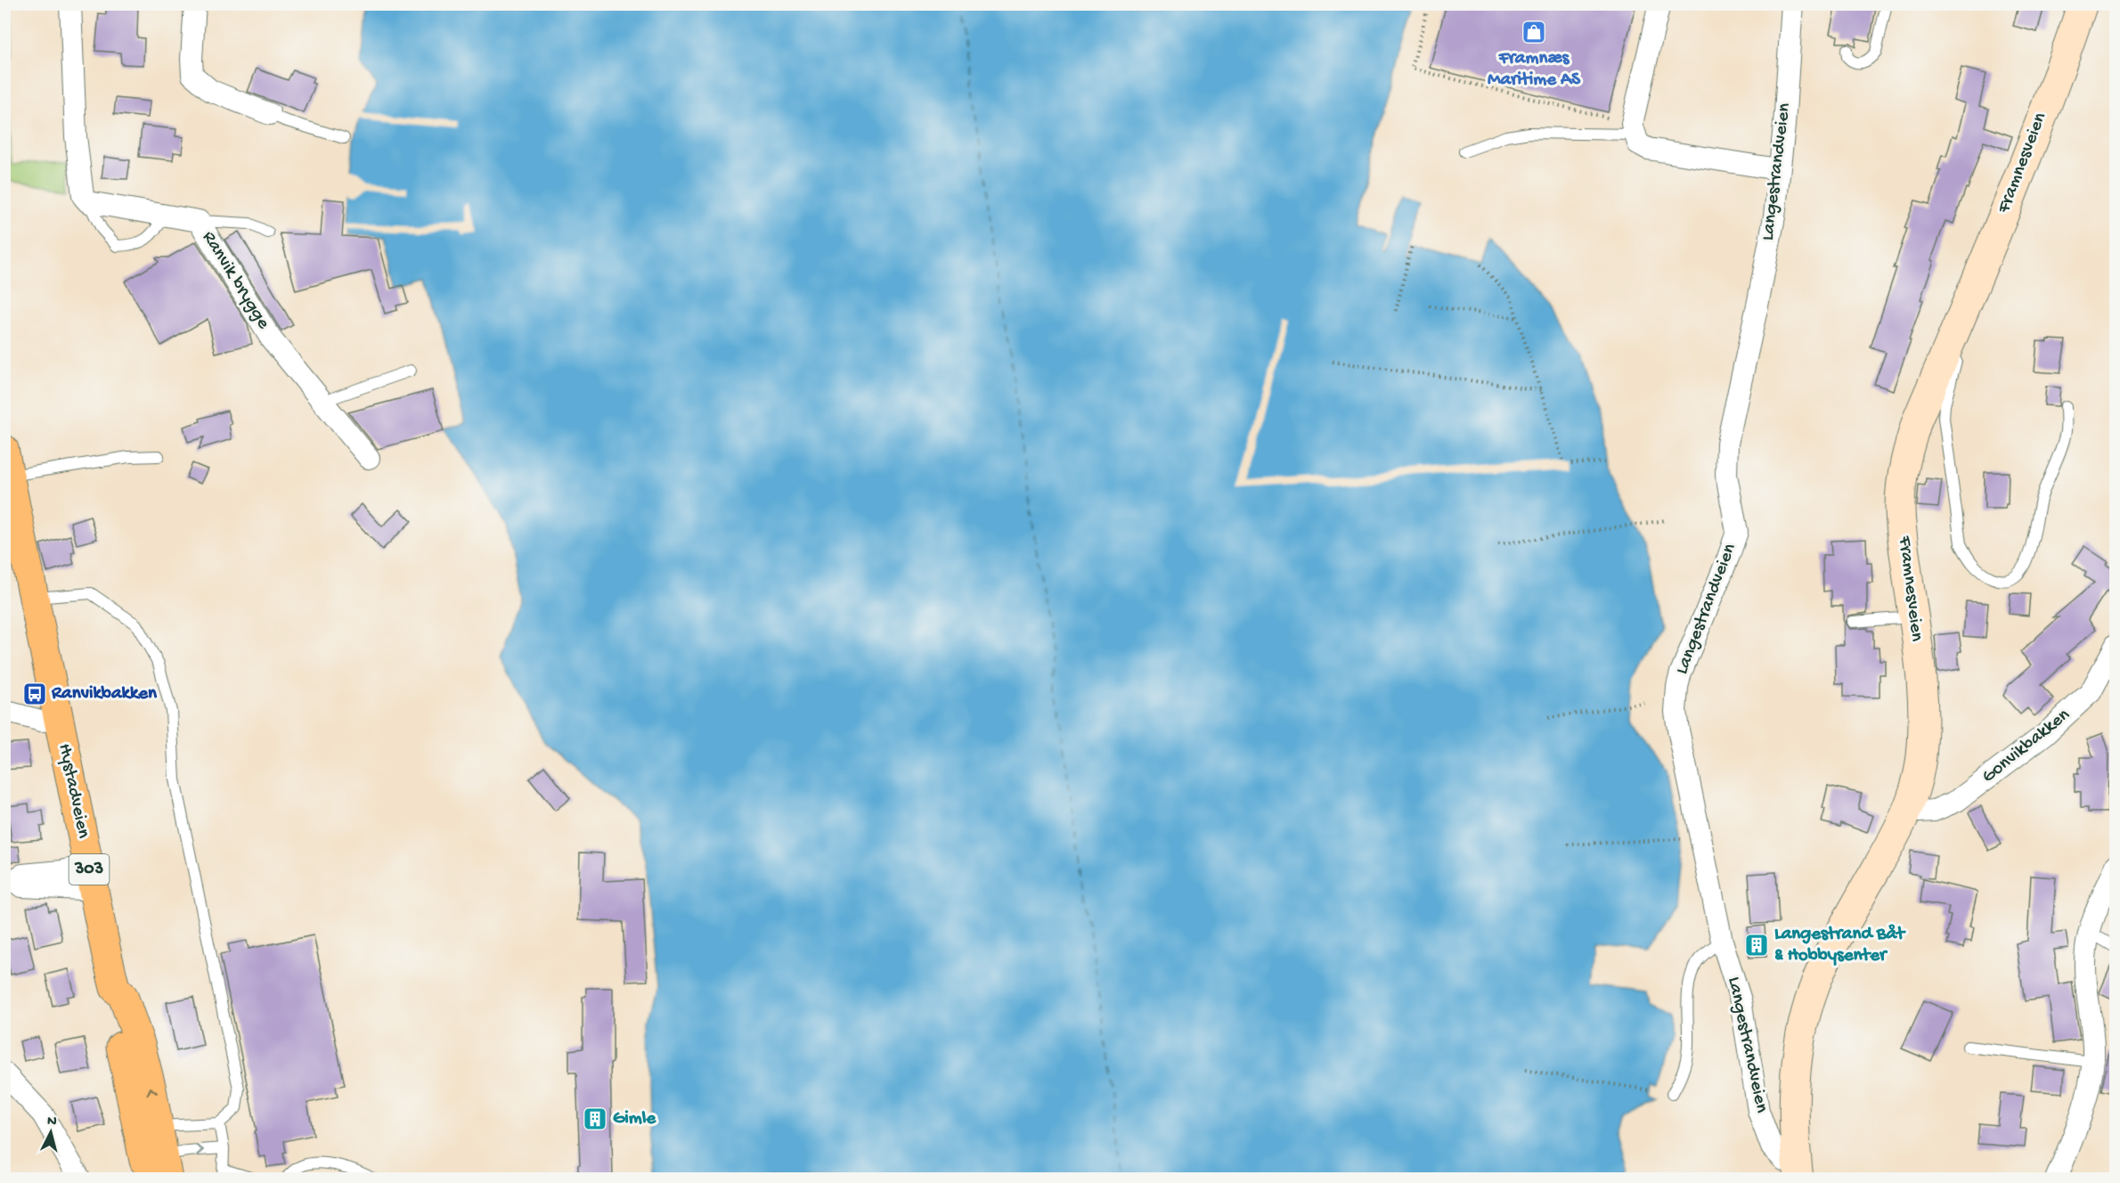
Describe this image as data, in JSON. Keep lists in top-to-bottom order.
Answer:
{
  "streets": {
    "main road": ["Framnesveien", "Hystadveien", "303"],
    "street": ["Langestrandveien", "Ranvik brygge", "Gonvikbakken"]
  },
  "crossings": [
    ["Framnesveien", "Langestrandveien"],
    ["Framnesveien", "Gonvikbakken"]
  ],
  "places": {
    "shop": ["Framnæs Maritime AS"],
    "bus stop": ["Ranvikbakken"],
    "building": ["Langestrand Båt & Hobbysenter", "Gimle"]
  },
  "north": "top"
}
